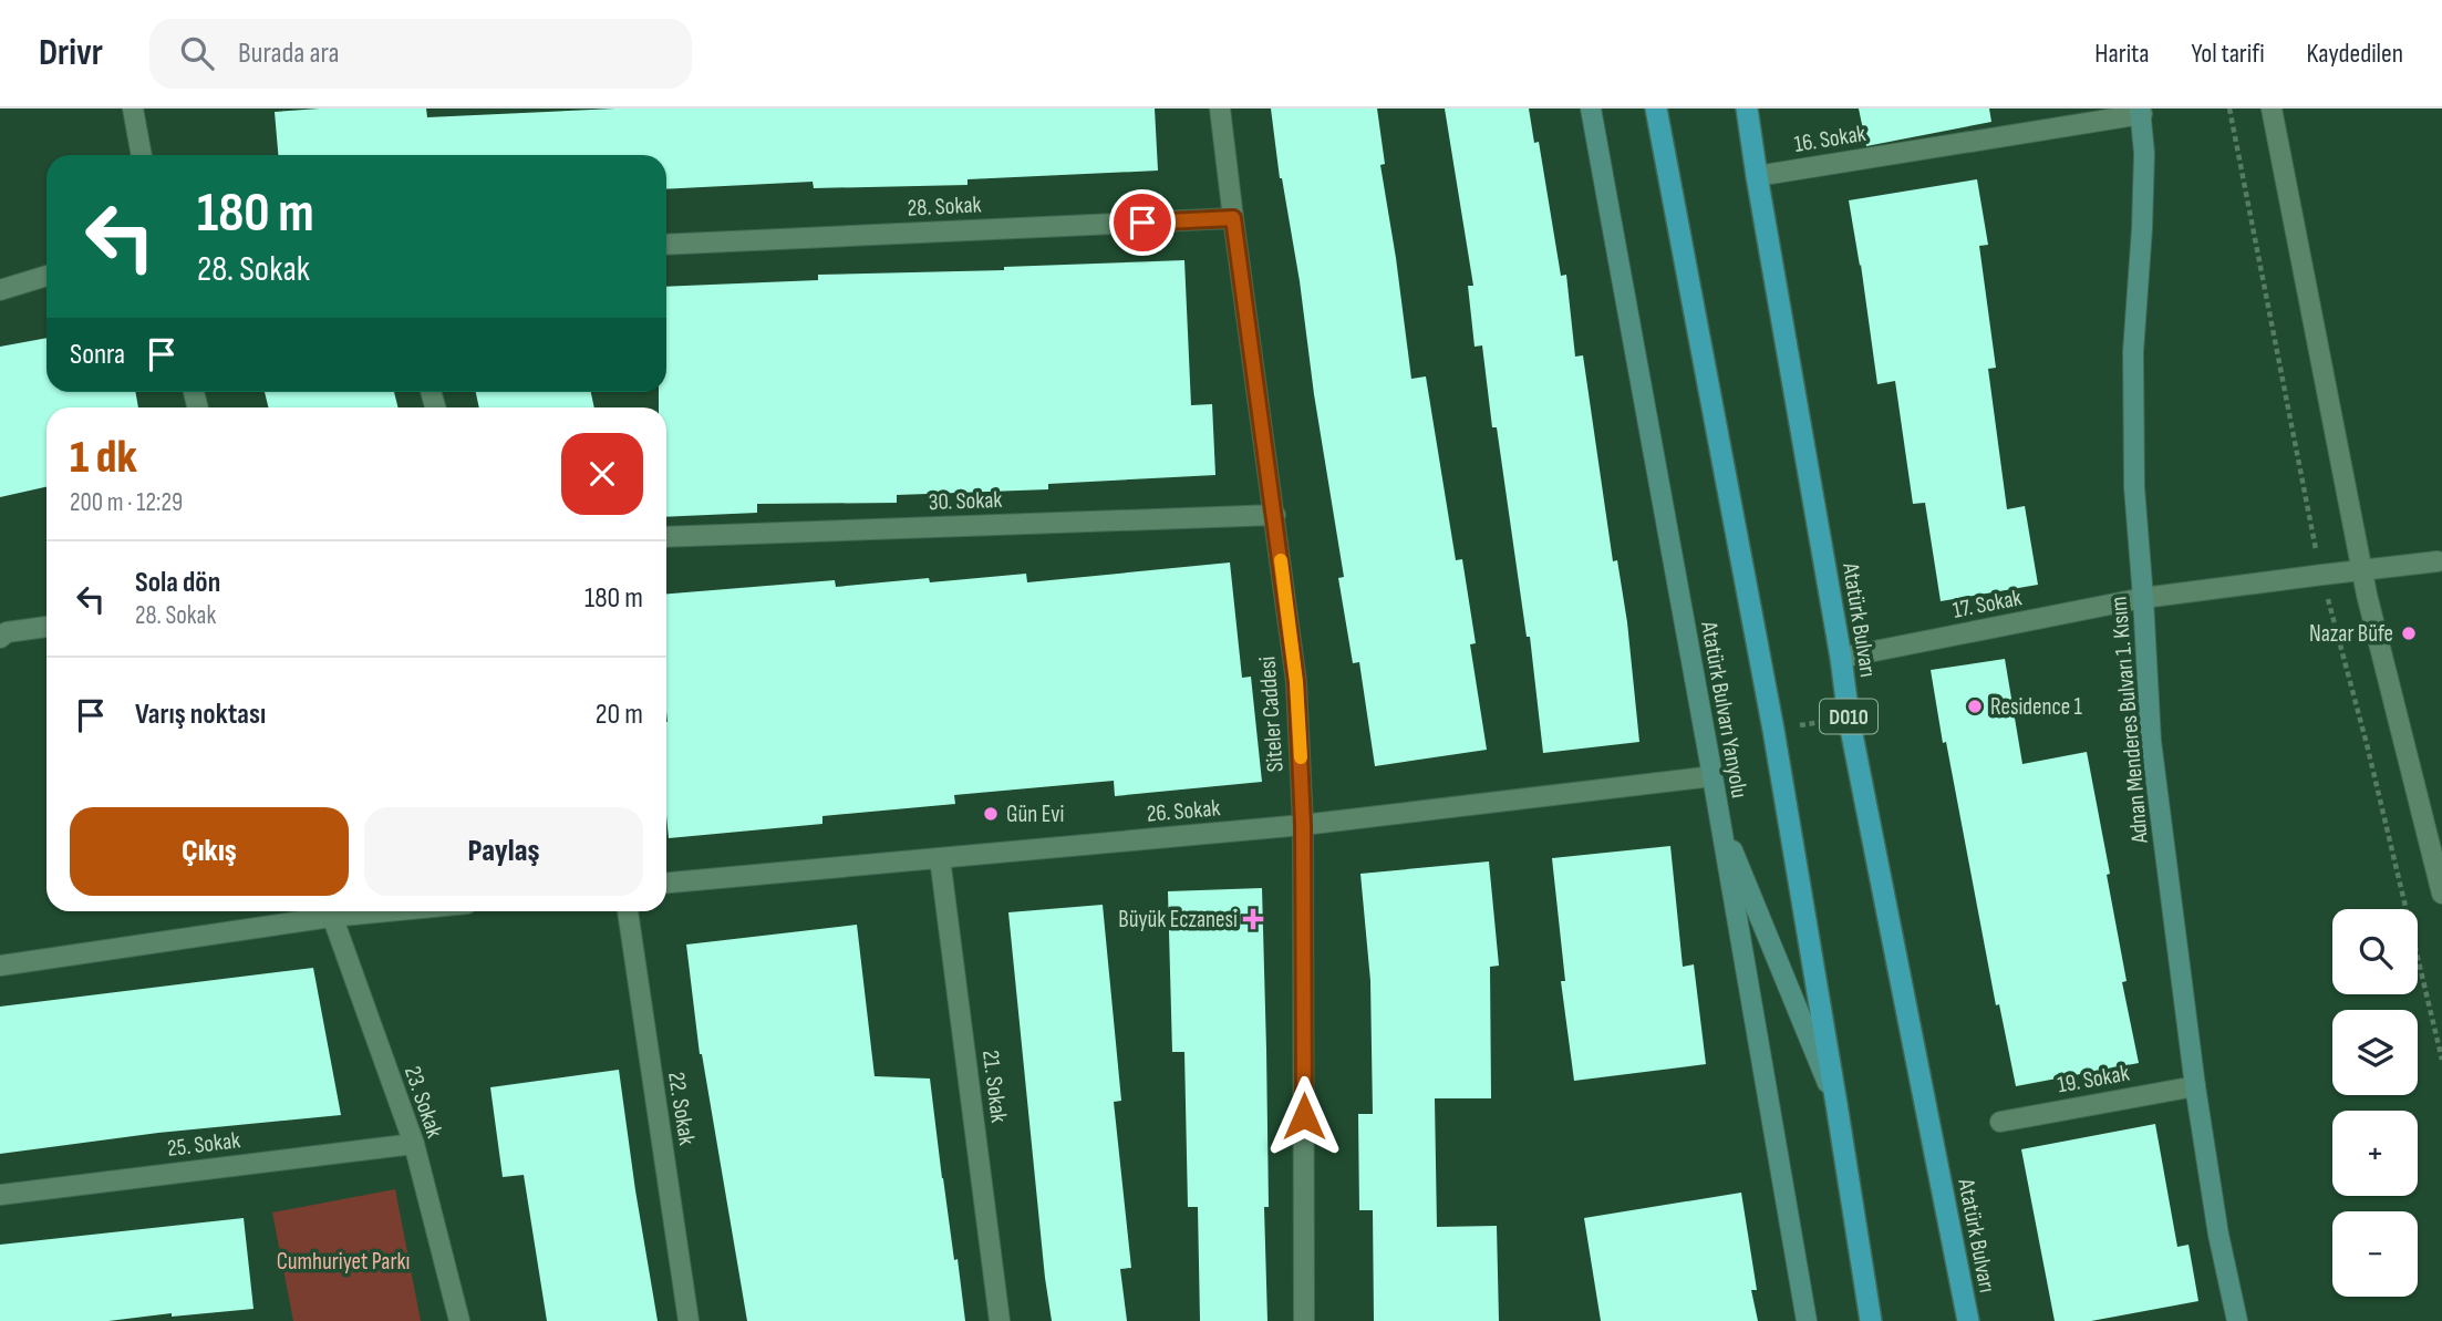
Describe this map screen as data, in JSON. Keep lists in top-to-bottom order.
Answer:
{
  "streets": {
    "highway": ["Atatürk Bulvarı", "D010"],
    "main road": ["Atatürk Bulvarı Yanyolu", "Adnan Menderes Bulvarı 1. Kısım"],
    "street": [
      "16. Sokak",
      "28. Sokak",
      "30. Sokak",
      "17. Sokak",
      "Siteler Caddesi",
      "26. Sokak",
      "19. Sokak",
      "21. Sokak",
      "23. Sokak",
      "22. Sokak",
      "25. Sokak"
    ]
  },
  "crossings": [
    ["16. Sokak", "Atatürk Bulvarı"],
    ["16. Sokak", "Adnan Menderes Bulvarı 1. Kısım"],
    ["28. Sokak", "Siteler Caddesi"],
    ["30. Sokak", "Siteler Caddesi"],
    ["17. Sokak", "Atatürk Bulvarı"],
    ["17. Sokak", "Adnan Menderes Bulvarı 1. Kısım"],
    ["Atatürk Bulvarı Yanyolu", "26. Sokak"],
    ["Siteler Caddesi", "26. Sokak"],
    ["Adnan Menderes Bulvarı 1. Kısım", "19. Sokak"],
    ["26. Sokak", "21. Sokak"],
    ["23. Sokak", "25. Sokak"]
  ],
  "parks": ["Cumhuriyet Parkı"],
  "places": {
    "other": ["Nazar Büfe", "Residence 1", "Gün Evi"],
    "health": ["Büyük Eczanesi"]
  },
  "page": {
    "header": "Drivr",
    "search": "Burada ara",
    "nav": ["Harita", "Yol tarifi", "Kaydedilen"],
    "turn": ["180 m", "28. Sokak"],
    "then": "Sonra",
    "heading": ["1 dk", "200 m · 12:29"],
    "list": [
      {
        "name": "Sola dön",
        "note": "28. Sokak",
        "value": "180 m"
      },
      {
        "name": "Varış noktası",
        "value": "20 m"
      }
    ],
    "buttons": ["Çıkış", "Paylaş"],
    "map_buttons": ["+", "−"]
  }
}
